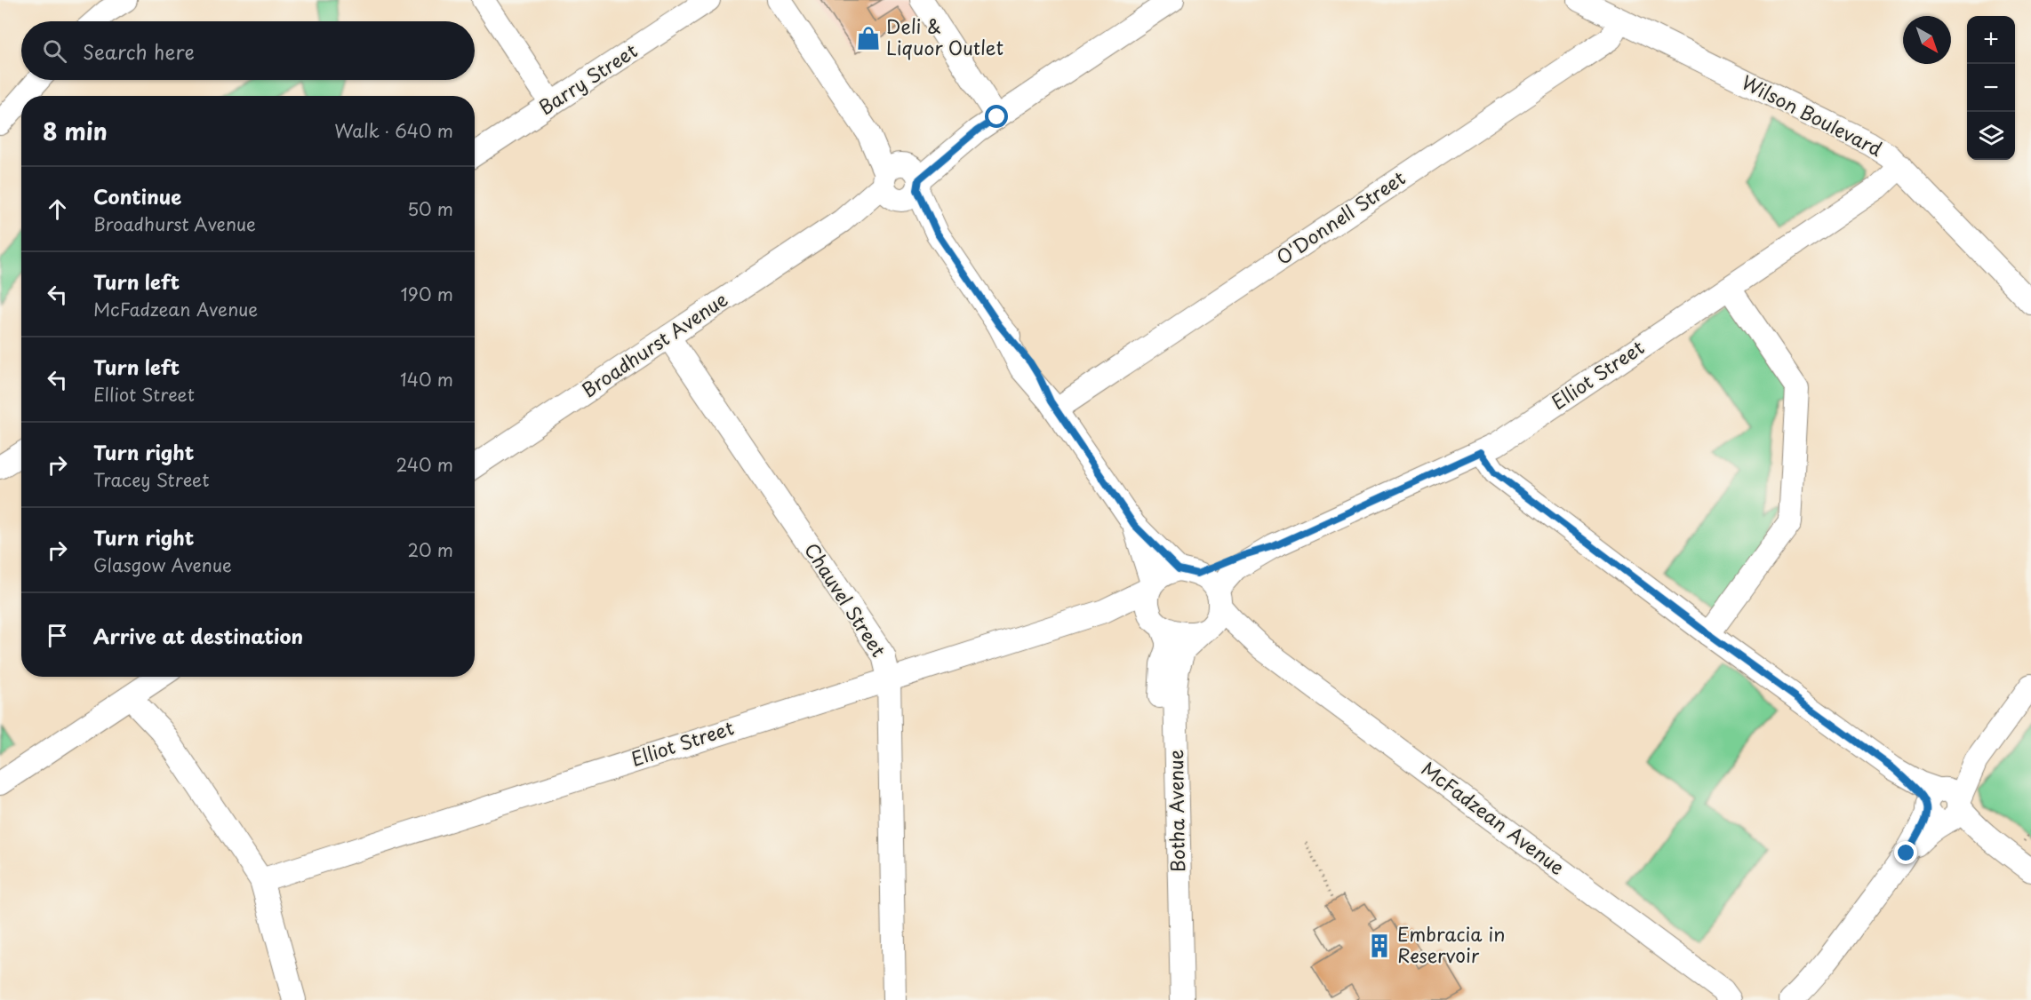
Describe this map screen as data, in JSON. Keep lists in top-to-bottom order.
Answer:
{
  "streets": {
    "street": [
      "Barry Street",
      "Wilson Boulevard",
      "O'Donnell Street",
      "Broadhurst Avenue",
      "Elliot Street",
      "Chauvel Street",
      "Botha Avenue",
      "McFadzean Avenue"
    ]
  },
  "crossings": [
    ["Wilson Boulevard", "O'Donnell Street"],
    ["Wilson Boulevard", "Elliot Street"],
    ["Broadhurst Avenue", "Chauvel Street"],
    ["Elliot Street", "Chauvel Street"],
    ["Elliot Street", "Botha Avenue"],
    ["Elliot Street", "McFadzean Avenue"],
    ["Botha Avenue", "McFadzean Avenue"]
  ],
  "places": {
    "shop": ["Deli & Liquor Outlet"],
    "building": ["Embracia in Reservoir"]
  },
  "north": "bottom right",
  "page": {
    "map_buttons": ["+", "−"],
    "search": "Search here",
    "heading": ["8 min", "Walk · 640 m"],
    "list": [
      ["Continue", "Broadhurst Avenue", "50 m"],
      ["Turn left", "McFadzean Avenue", "190 m"],
      ["Turn left", "Elliot Street", "140 m"],
      ["Turn right", "Tracey Street", "240 m"],
      ["Turn right", "Glasgow Avenue", "20 m"],
      "Arrive at destination"
    ]
  }
}
